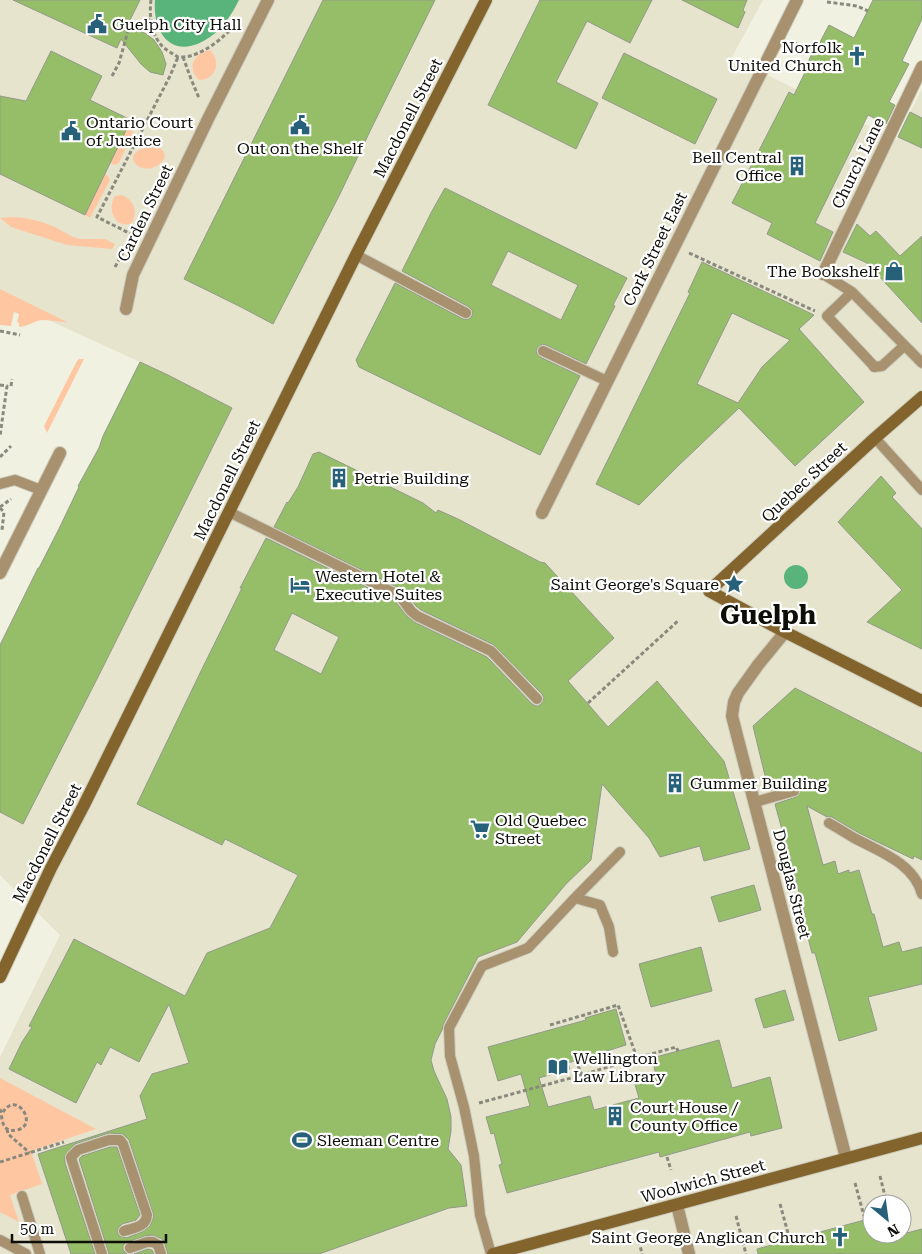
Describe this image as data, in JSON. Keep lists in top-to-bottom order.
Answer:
{
  "streets": {
    "street": [
      "Macdonell Street",
      "Church Lane",
      "Carden Street",
      "Cork Street East",
      "Quebec Street",
      "Douglas Street",
      "Woolwich Street"
    ]
  },
  "crossings": [
    ["Quebec Street", "Douglas Street"],
    ["Douglas Street", "Woolwich Street"]
  ],
  "districts": ["Guelph"],
  "places": {
    "public building": ["Guelph City Hall", "Out on the Shelf", "Ontario Court of Justice"],
    "church": ["Norfolk United Church", "Saint George Anglican Church"],
    "building": [
      "Bell Central Office",
      "Petrie Building",
      "Gummer Building",
      "Court House / County Office"
    ],
    "shop": ["The Bookshelf"],
    "place": ["Saint George's Square"],
    "hotel": ["Western Hotel & Executive Suites"],
    "supermarket": ["Old Quebec Street"],
    "library": ["Wellington Law Library"],
    "sports": ["Sleeman Centre"]
  },
  "scale_bar": "50 m",
  "north": "bottom right"
}
